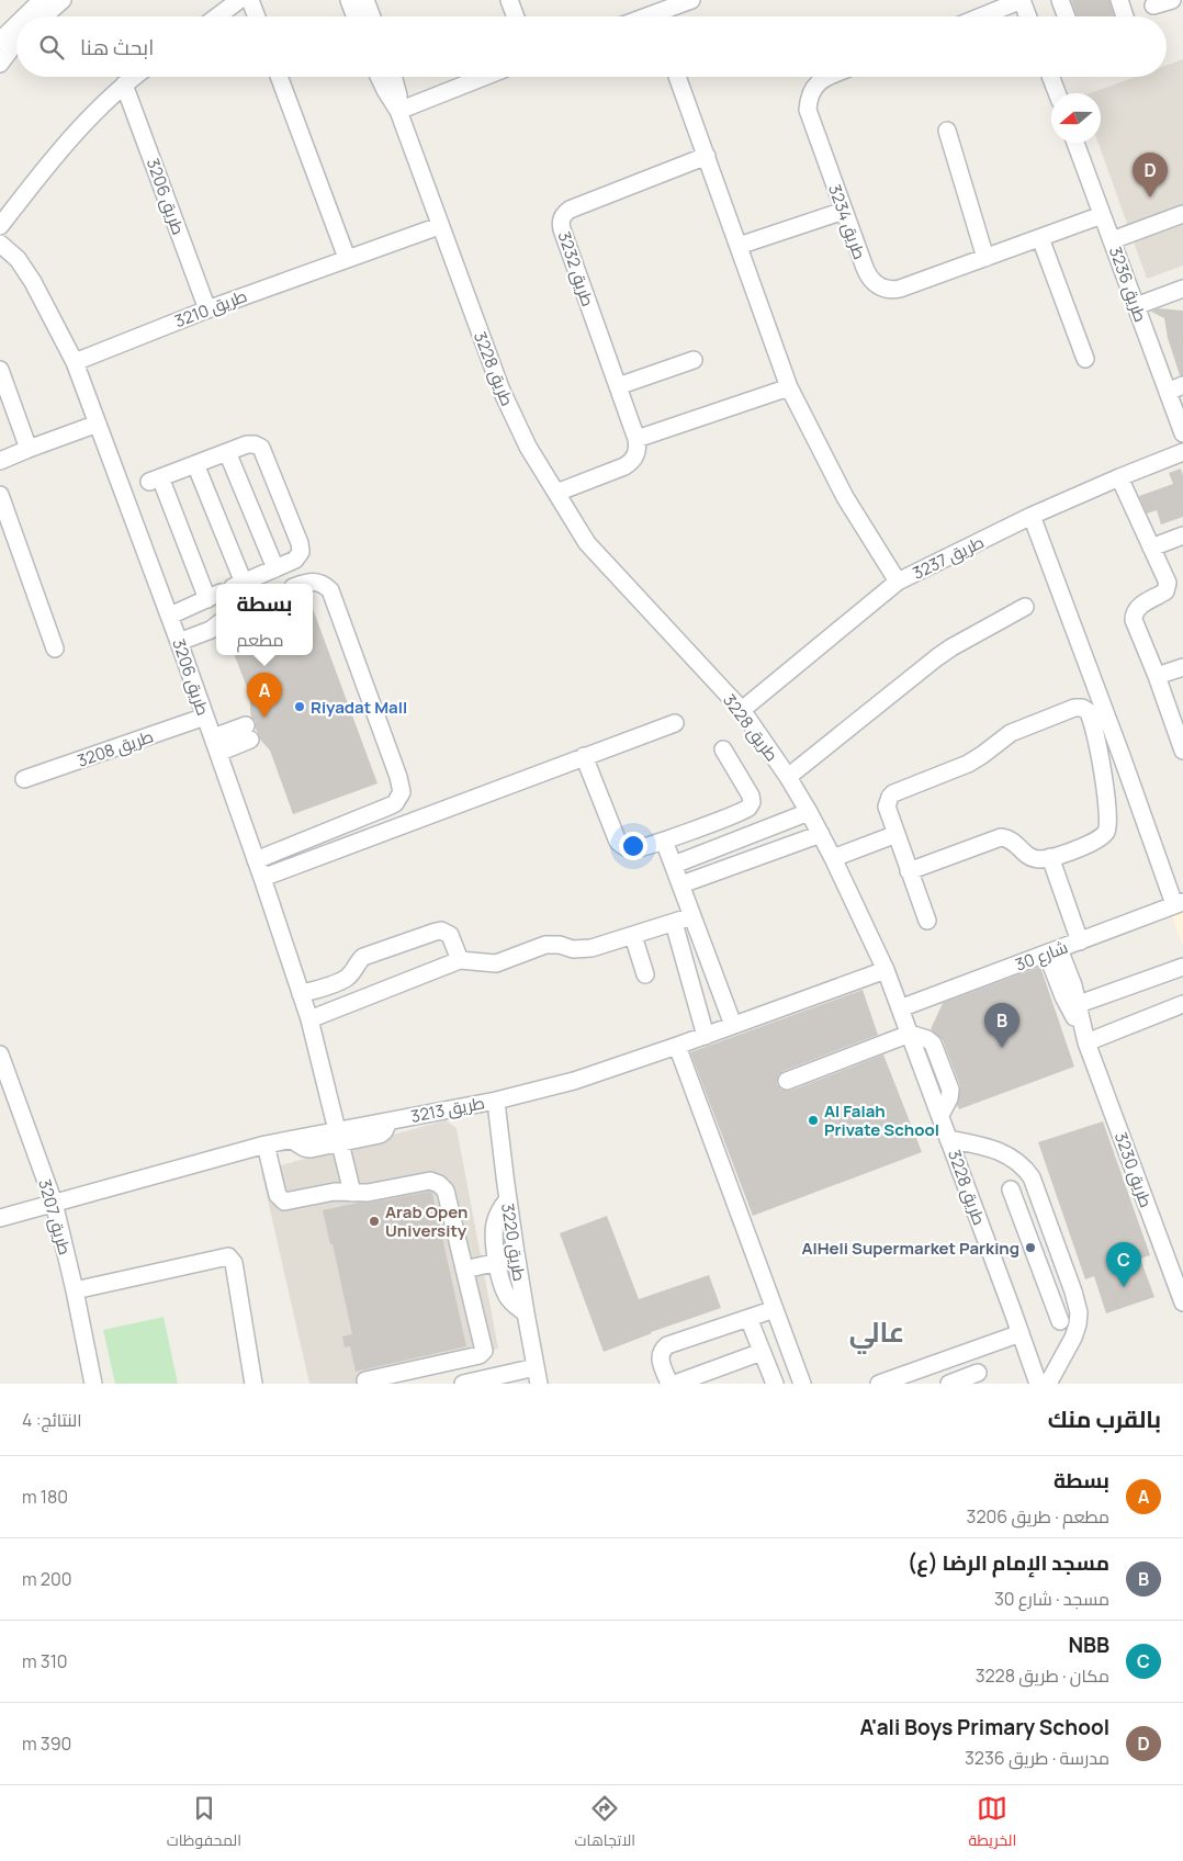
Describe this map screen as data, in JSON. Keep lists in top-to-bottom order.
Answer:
{
  "streets": {
    "street": [
      "طريق 3206",
      "طريق 3234",
      "طريق 3232",
      "طريق 3236",
      "طريق 3210",
      "طريق 3228",
      "طريق 3237",
      "طريق 3208",
      "شارع 30",
      "طريق 3213",
      "طريق 3230",
      "طريق 3207",
      "طريق 3220"
    ]
  },
  "crossings": [
    ["طريق 3206", "طريق 3210"],
    ["طريق 3206", "طريق 3208"],
    ["طريق 3206", "طريق 3213"],
    ["طريق 3234", "طريق 3236"],
    ["طريق 3210", "طريق 3228"],
    ["طريق 3228", "طريق 3237"],
    ["طريق 3228", "شارع 30"],
    ["طريق 3228", "طريق 3213"],
    ["شارع 30", "طريق 3230"],
    ["طريق 3213", "طريق 3207"],
    ["طريق 3213", "طريق 3220"]
  ],
  "districts": ["عالي"],
  "places": [
    "Riyadat Mall",
    "Al Falah Private School",
    "Arab Open University",
    "AlHeli Supermarket Parking"
  ],
  "north": "left",
  "page": {
    "search": "ابحث هنا",
    "pins": [
      "D",
      "A",
      "B",
      "C"
    ],
    "popup": ["بسطة", "مطعم"],
    "heading": ["بالقرب منك", "النتائج: 4"],
    "list": [
      {
        "mark": "A",
        "name": "بسطة",
        "note": "مطعم · طريق 3206",
        "value": "180 m"
      },
      {
        "mark": "B",
        "name": "مسجد الإمام الرضا (ع)",
        "note": "مسجد · شارع 30",
        "value": "200 m"
      },
      {
        "mark": "C",
        "name": "NBB",
        "note": "مكان · طريق 3228",
        "value": "310 m"
      },
      {
        "mark": "D",
        "name": "A'ali Boys Primary School",
        "note": "مدرسة · طريق 3236",
        "value": "390 m"
      }
    ],
    "nav": ["الخريطة", "الاتجاهات", "المحفوظات"]
  }
}
